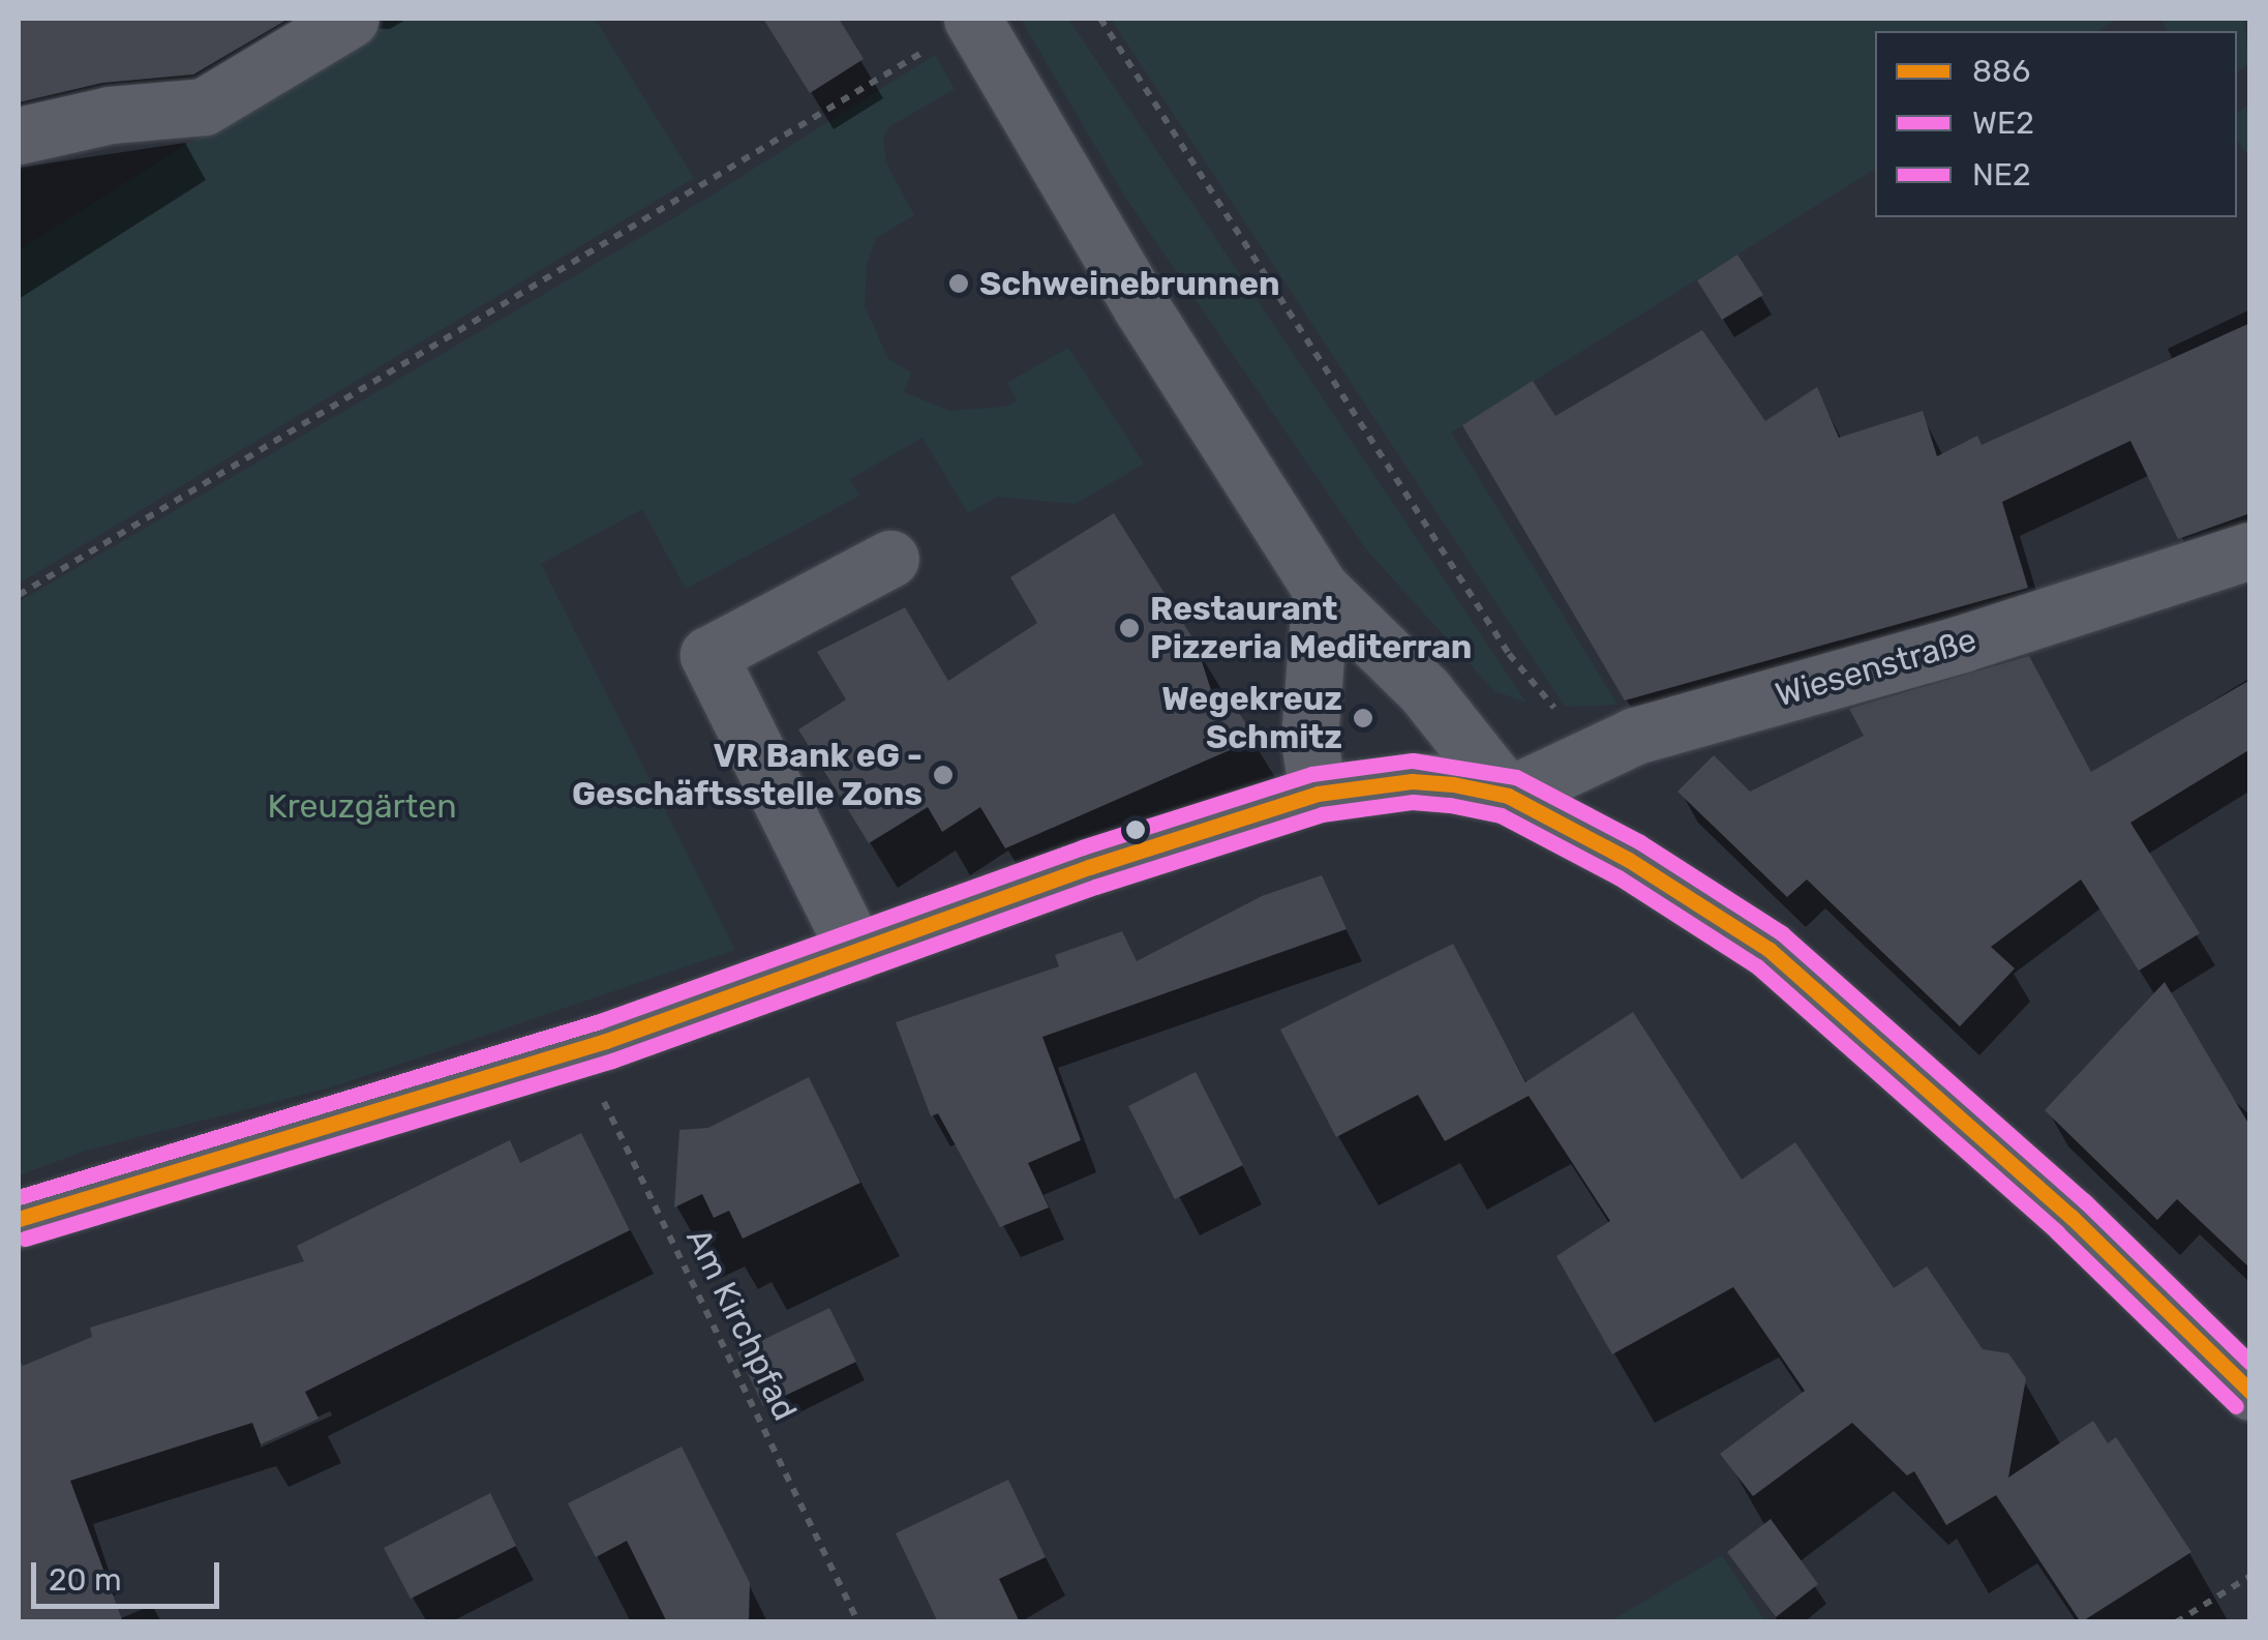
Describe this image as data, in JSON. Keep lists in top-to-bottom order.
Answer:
{
  "streets": {
    "street": ["Wiesenstraße"],
    "path": ["Am Kirchpfad"]
  },
  "parks": ["Kreuzgärten"],
  "places": [
    "Schweinebrunnen",
    "Restaurant Pizzeria Mediterran",
    "Wegekreuz Schmitz",
    "VR Bank eG - Geschäftsstelle Zons"
  ],
  "lines": ["transit line NE2", "transit line 886", "transit line WE2"],
  "legend": ["886", "WE2", "NE2"],
  "scale_bar": "20 m"
}
